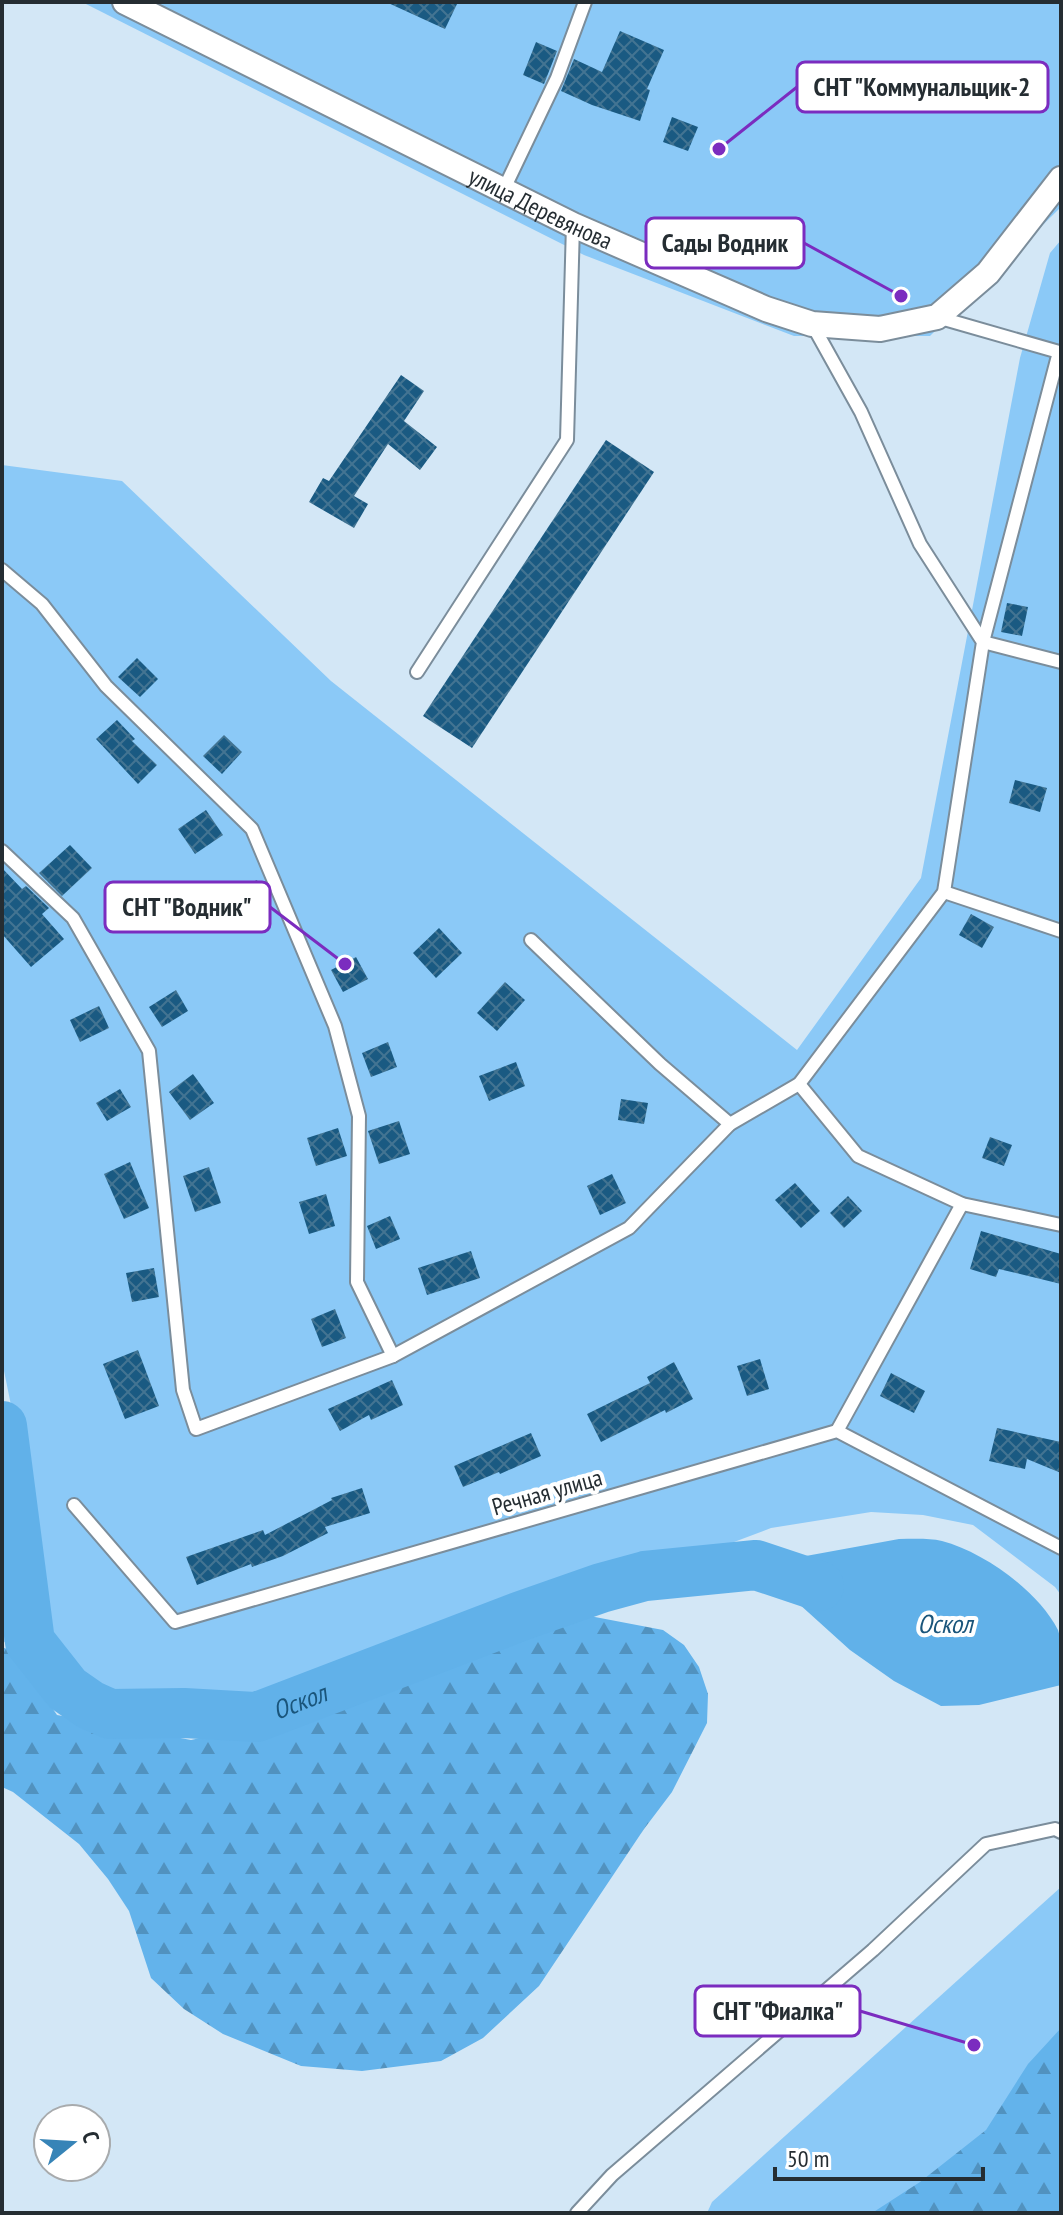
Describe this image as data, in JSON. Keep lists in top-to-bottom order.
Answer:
{
  "streets": {
    "street": ["улица Деревянова"],
    "lane": ["Речная улица"]
  },
  "water": ["Оскол"],
  "places": [
    "СНТ \"Коммунальщик-2",
    "Сады Водник",
    "СНТ \"Водник\"",
    "СНТ \"Фиалка\""
  ],
  "scale_bar": "50 m",
  "north": "right"
}
